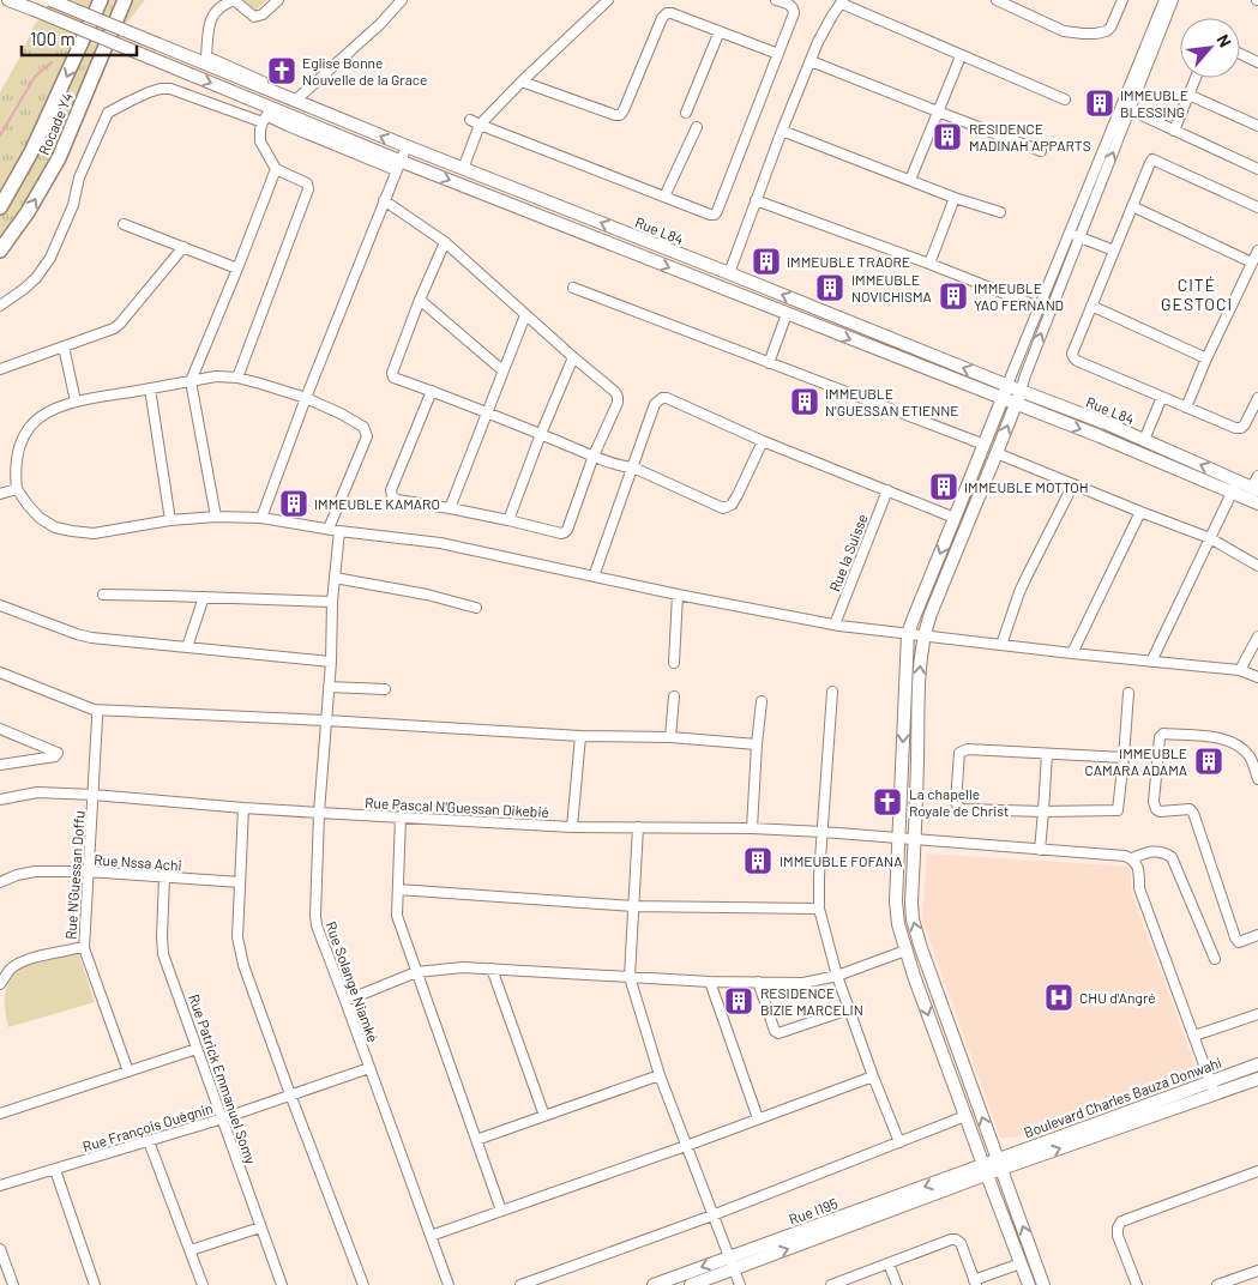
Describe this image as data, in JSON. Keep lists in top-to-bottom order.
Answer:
{
  "streets": {
    "highway": ["Rocade Y4"],
    "main road": ["Rue L84", "Boulevard Charles Bauza Donwahi", "Rue I195"],
    "street": [
      "Rue la Suisse",
      "Rue Pascal N'Guessan Dikebié",
      "Rue Nssa Achi",
      "Rue N'Guessan Doffu",
      "Rue Solange Niamké",
      "Rue Patrick Emmanuel Somy",
      "Rue François Ouégnin"
    ]
  },
  "crossings": [
    ["Rue Pascal N'Guessan Dikebié", "Rue N'Guessan Doffu"],
    ["Rue Pascal N'Guessan Dikebié", "Rue Solange Niamké"],
    ["Rue Nssa Achi", "Rue N'Guessan Doffu"],
    ["Rue Nssa Achi", "Rue Patrick Emmanuel Somy"],
    ["Rue Solange Niamké", "Rue François Ouégnin"],
    ["Rue Patrick Emmanuel Somy", "Rue François Ouégnin"]
  ],
  "districts": ["CITÉ GESTOCI"],
  "places": {
    "church": ["Eglise Bonne Nouvelle de la Grace", "La chapelle Royale de Christ"],
    "building": [
      "IMMEUBLE BLESSING",
      "RESIDENCE MADINAH APPARTS",
      "IMMEUBLE TRAORE",
      "IMMEUBLE NOVICHISMA",
      "IMMEUBLE YAO FERNAND",
      "IMMEUBLE N'GUESSAN ETIENNE",
      "IMMEUBLE MOTTOH",
      "IMMEUBLE KAMARO",
      "IMMEUBLE CAMARA ADAMA",
      "IMMEUBLE FOFANA",
      "RESIDENCE BIZIE MARCELIN"
    ],
    "hospital": ["CHU d'Angré"]
  },
  "scale_bar": "100 m",
  "north": "top right"
}
